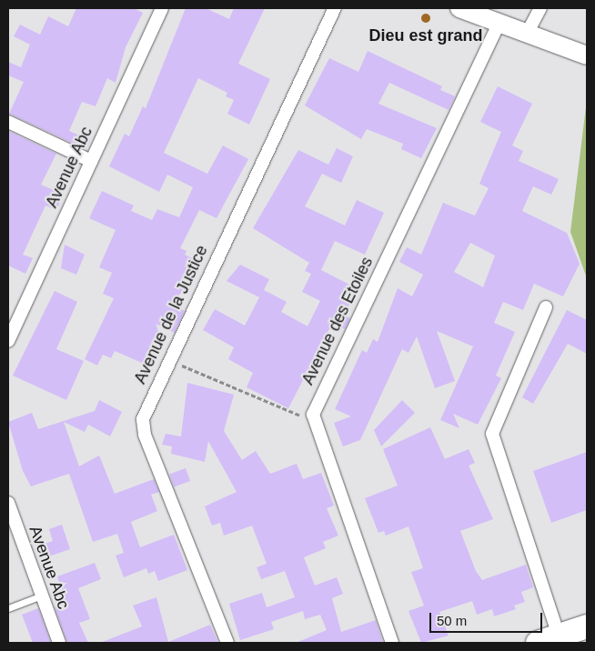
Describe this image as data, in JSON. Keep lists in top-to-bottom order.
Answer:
{
  "streets": {
    "street": ["Avenue Abc", "Avenue de la Justice", "Avenue des Etoiles"]
  },
  "places": ["Dieu est grand"],
  "scale_bar": "50 m"
}
